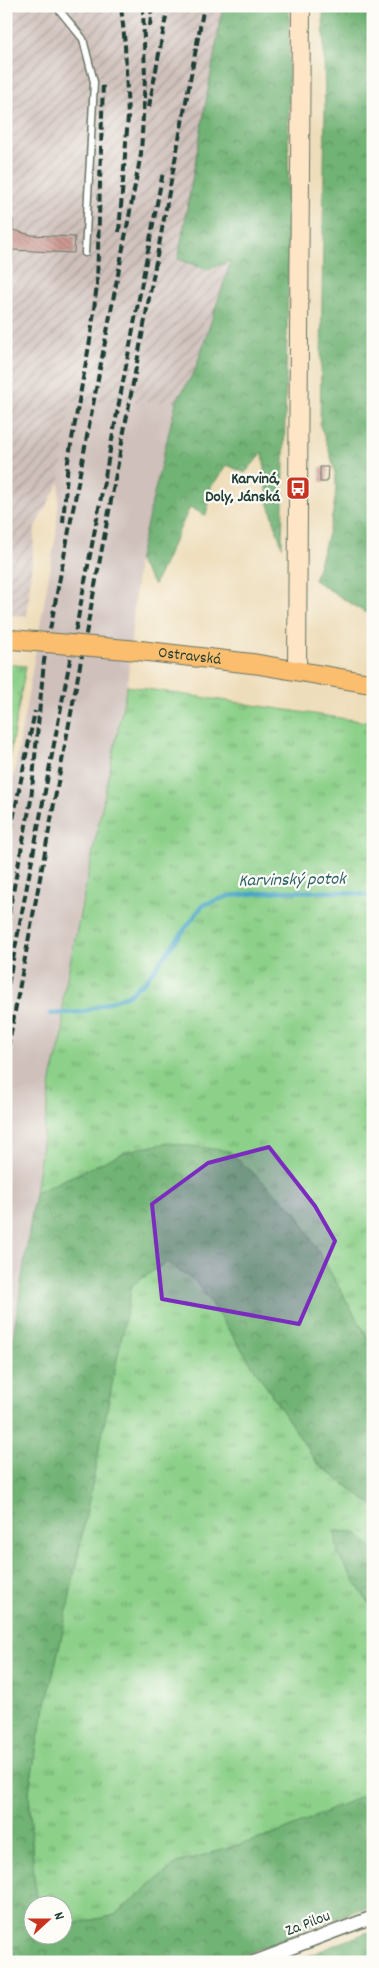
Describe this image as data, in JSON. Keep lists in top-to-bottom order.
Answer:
{
  "streets": {
    "main road": ["Ostravská"],
    "street": ["Za Pilou"]
  },
  "water": ["Karvinský potok"],
  "places": {
    "bus stop": ["Karviná, Doly, Jánská"]
  },
  "north": "right"
}
